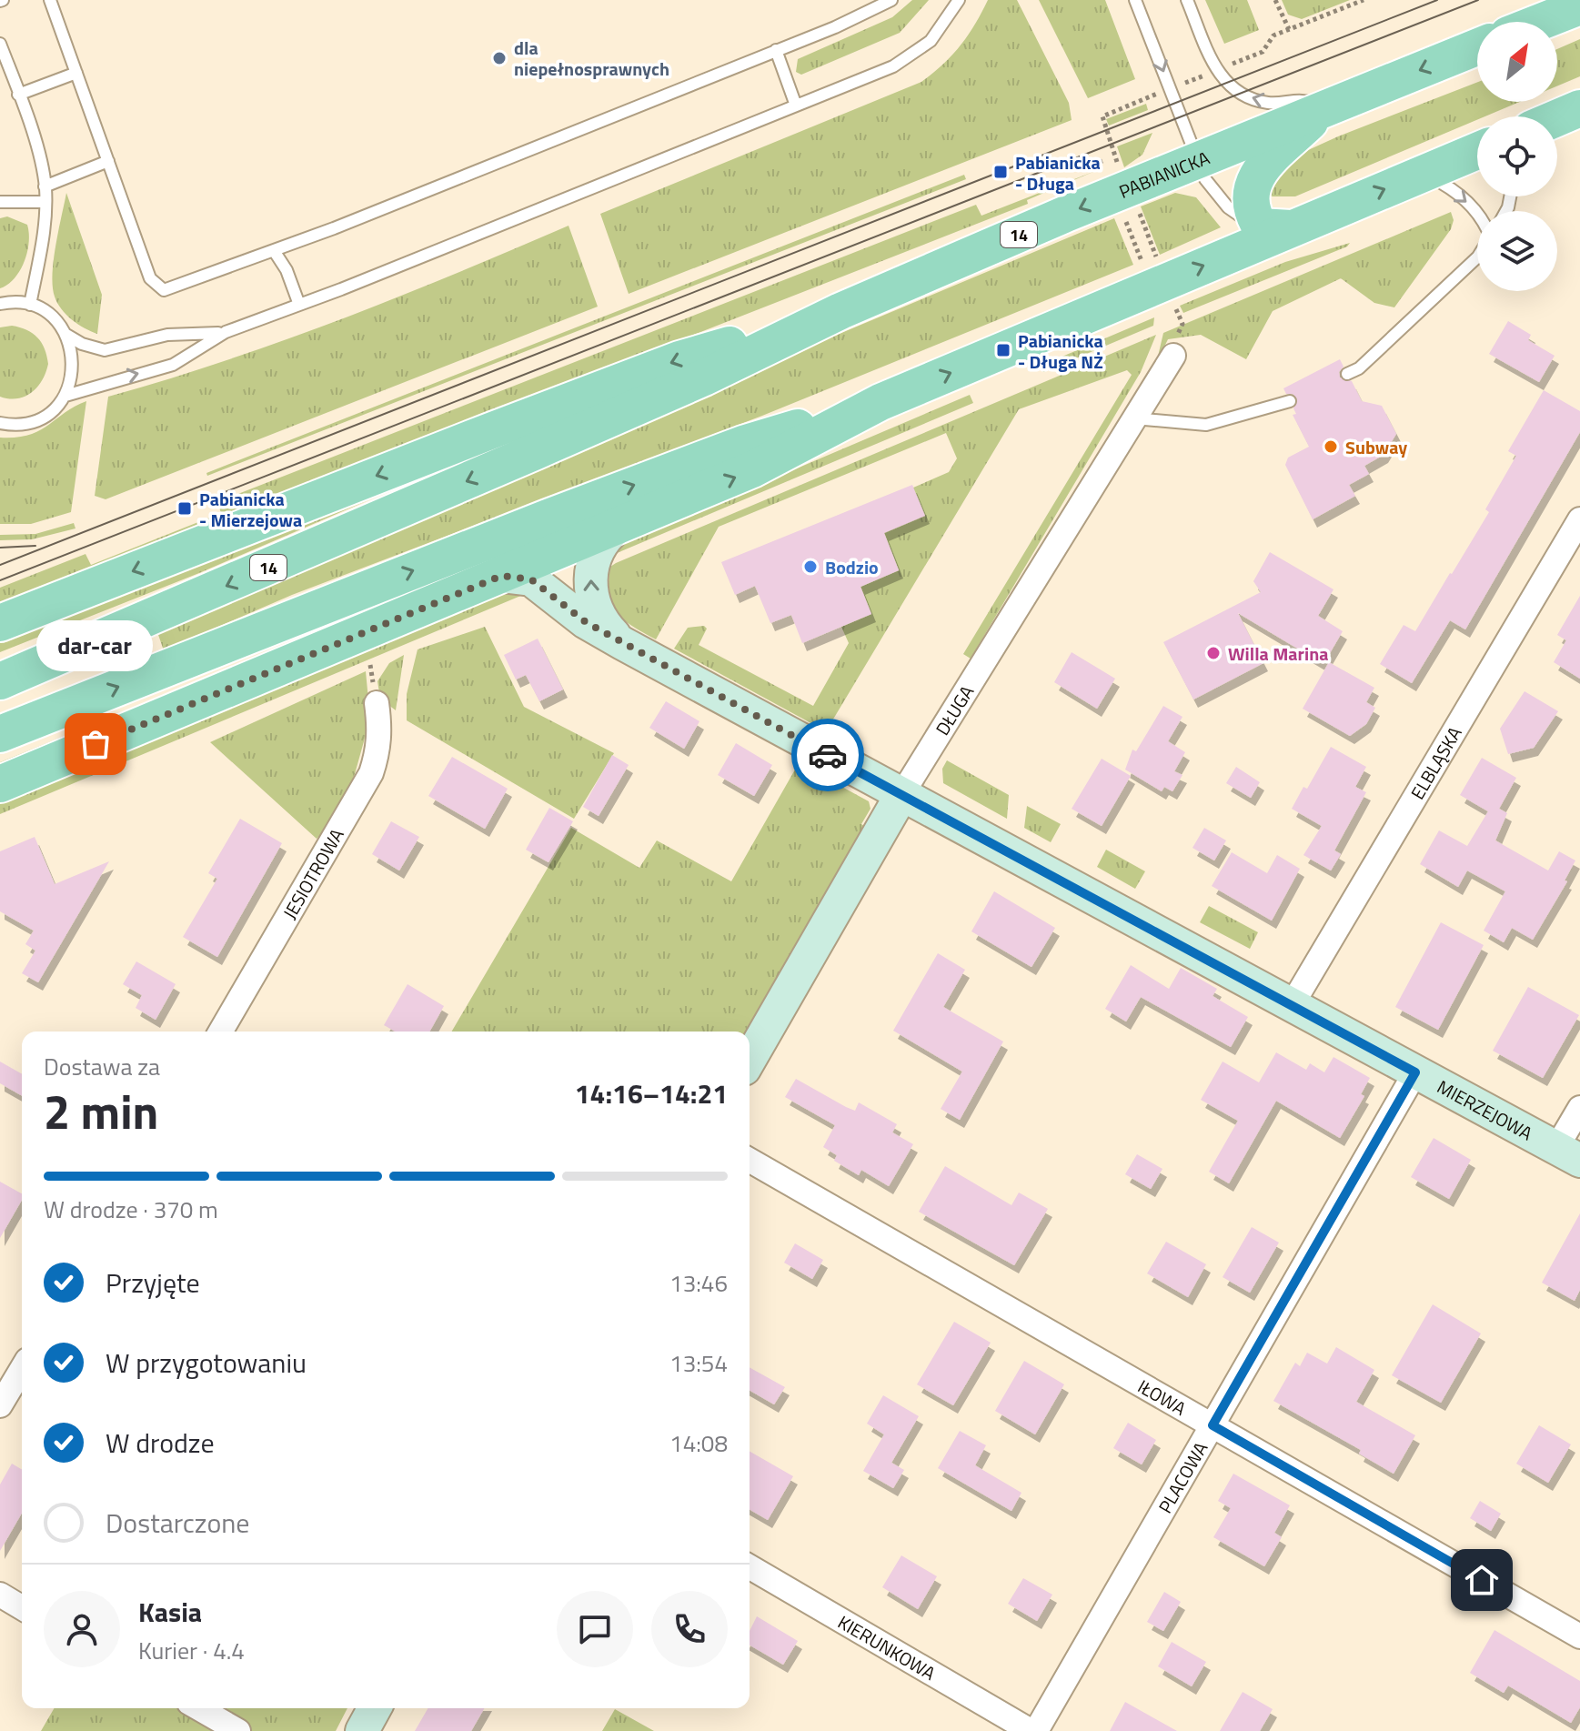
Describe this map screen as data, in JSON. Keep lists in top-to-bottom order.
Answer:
{
  "streets": {
    "main road": ["PABIANICKA", "14"],
    "street": [
      "DŁUGA",
      "ELBLĄSKA",
      "JESIOTROWA",
      "MIERZEJOWA",
      "IŁOWA",
      "PLACOWA",
      "KIERUNKOWA"
    ]
  },
  "crossings": [
    ["PABIANICKA", "14"],
    ["DŁUGA", "MIERZEJOWA"],
    ["ELBLĄSKA", "MIERZEJOWA"],
    ["MIERZEJOWA", "PLACOWA"],
    ["IŁOWA", "PLACOWA"]
  ],
  "places": {
    "other": [
      "dla niepełnosprawnych",
      "Subway",
      "Bodzio",
      "Willa Marina",
      "dar-car"
    ],
    "transit": ["Pabianicka - Długa", "Pabianicka - Długa NŻ", "Pabianicka - Mierzejowa"]
  },
  "north": "top right",
  "page": {
    "bubble": "dar-car",
    "heading": ["2 min", "Dostawa za", "14:16–14:21"],
    "panel": ["Kasia", "Kurier · 4.4"],
    "bar": "W drodze · 370 m",
    "list": [
      ["Przyjęte", "13:46"],
      ["W przygotowaniu", "13:54"],
      ["W drodze", "14:08"],
      "Dostarczone"
    ]
  }
}
